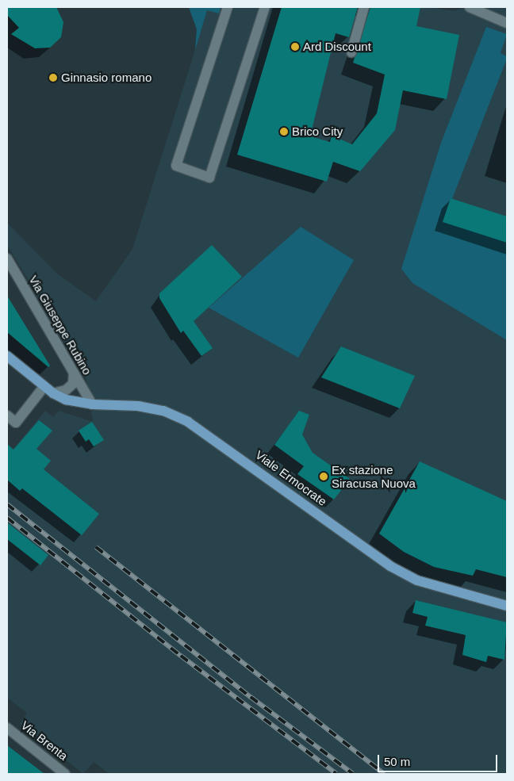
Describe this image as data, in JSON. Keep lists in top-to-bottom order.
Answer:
{
  "streets": {
    "main road": ["Viale Ermocrate"],
    "street": ["Via Giuseppe Rubino", "Via Brenta"]
  },
  "crossings": [
    ["Via Giuseppe Rubino", "Viale Ermocrate"]
  ],
  "places": [
    "Ard Discount",
    "Ginnasio romano",
    "Brico City",
    "Ex stazione Siracusa Nuova"
  ],
  "scale_bar": "50 m"
}
